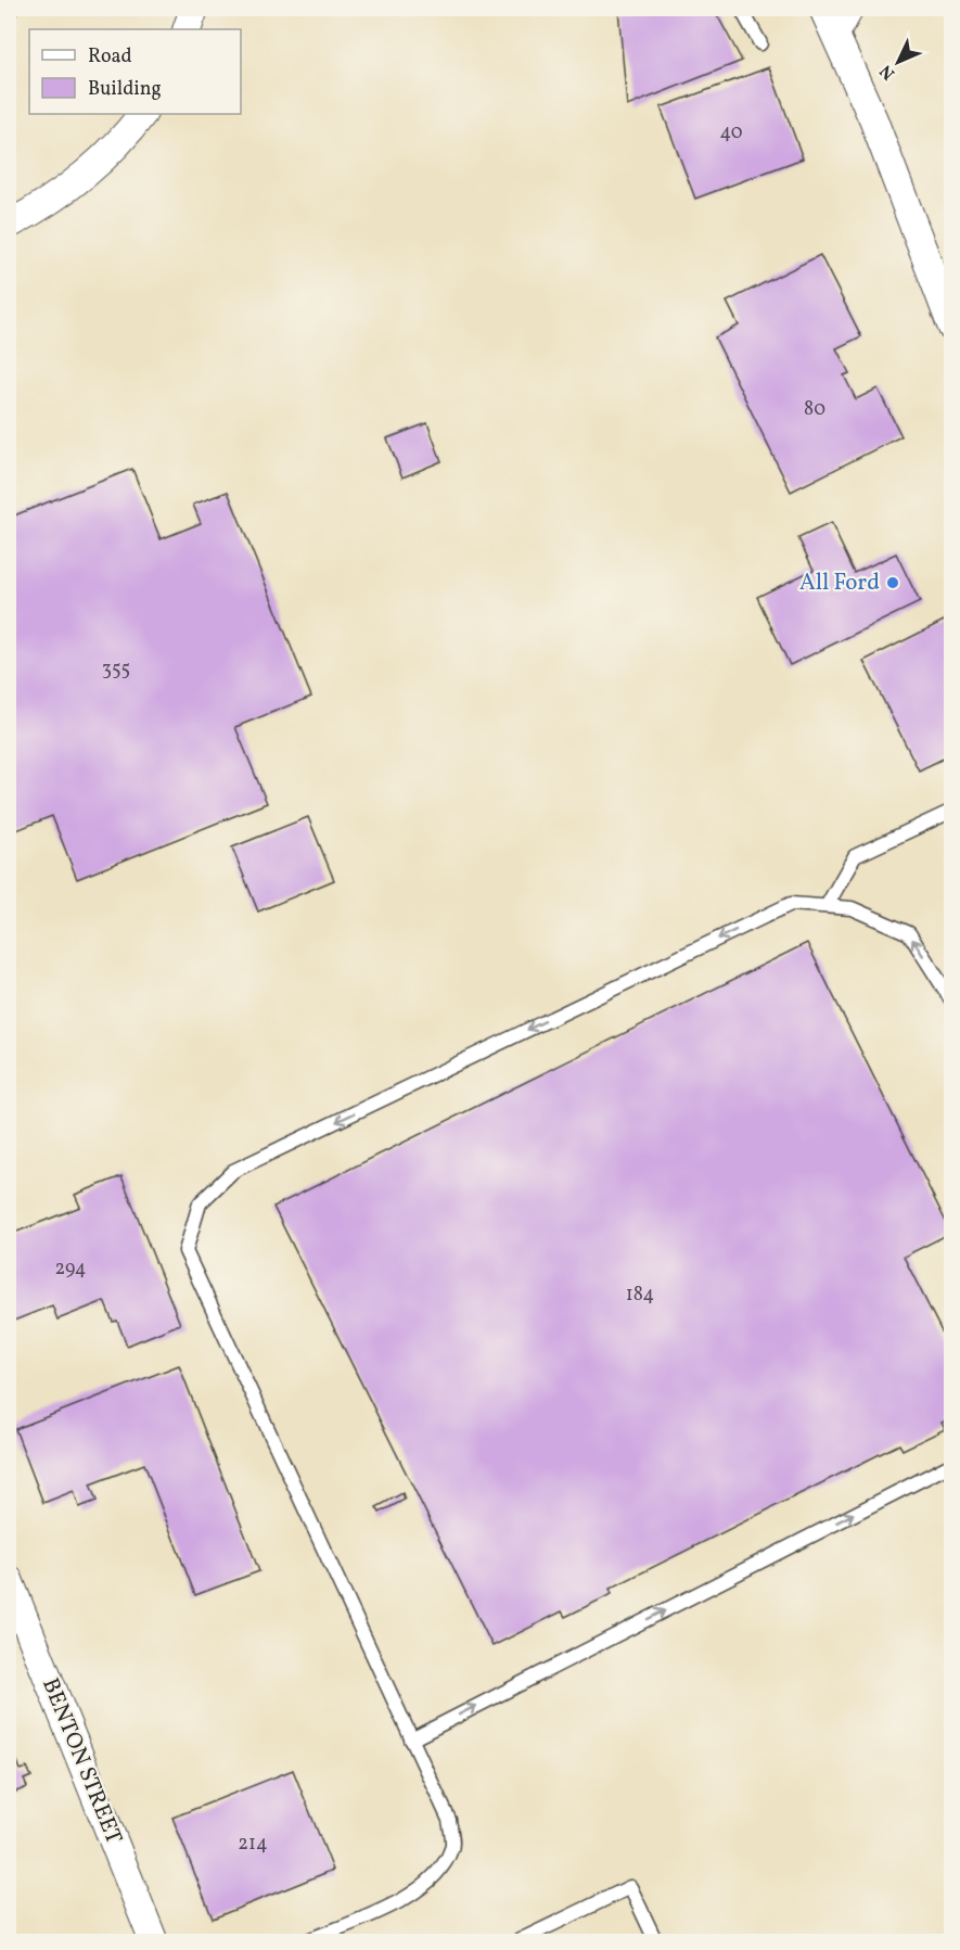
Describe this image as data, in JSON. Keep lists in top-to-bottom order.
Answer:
{
  "streets": {
    "street": ["BENTON STREET"]
  },
  "places": ["All Ford"],
  "house_numbers": [
    "40",
    "80",
    "355",
    "294",
    "184",
    "214"
  ],
  "legend": ["Road", "Building"],
  "north": "bottom left"
}
